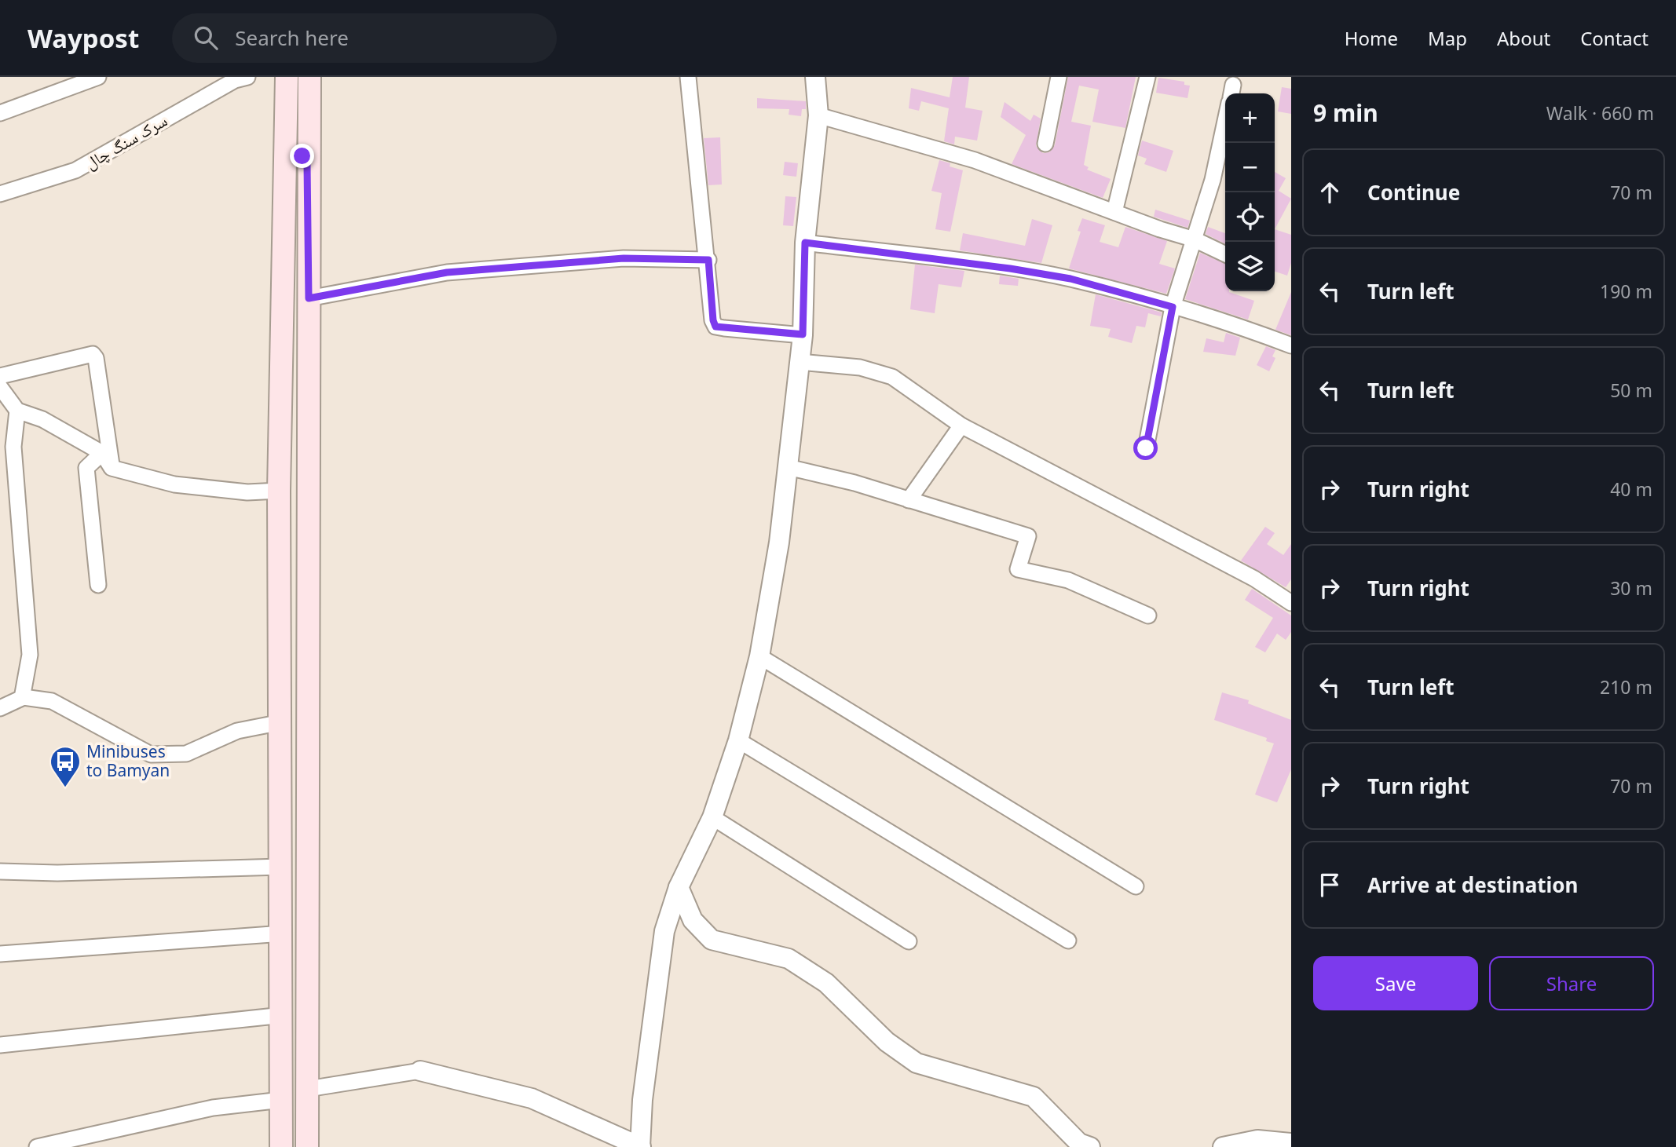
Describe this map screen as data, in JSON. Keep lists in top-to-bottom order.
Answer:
{
  "streets": {
    "street": ["سرک سنگ چال"]
  },
  "places": {
    "bus stop": ["Minibuses to Bamyan"]
  },
  "page": {
    "header": "Waypost",
    "search": "Search here",
    "nav": [
      "Home",
      "Map",
      "About",
      "Contact"
    ],
    "heading": ["9 min", "Walk · 660 m"],
    "map_buttons": ["+", "−"],
    "list": [
      ["Continue", "70 m"],
      ["Turn left", "190 m"],
      ["Turn left", "50 m"],
      ["Turn right", "40 m"],
      ["Turn right", "30 m"],
      ["Turn left", "210 m"],
      ["Turn right", "70 m"],
      "Arrive at destination"
    ],
    "buttons": ["Save", "Share"]
  }
}
